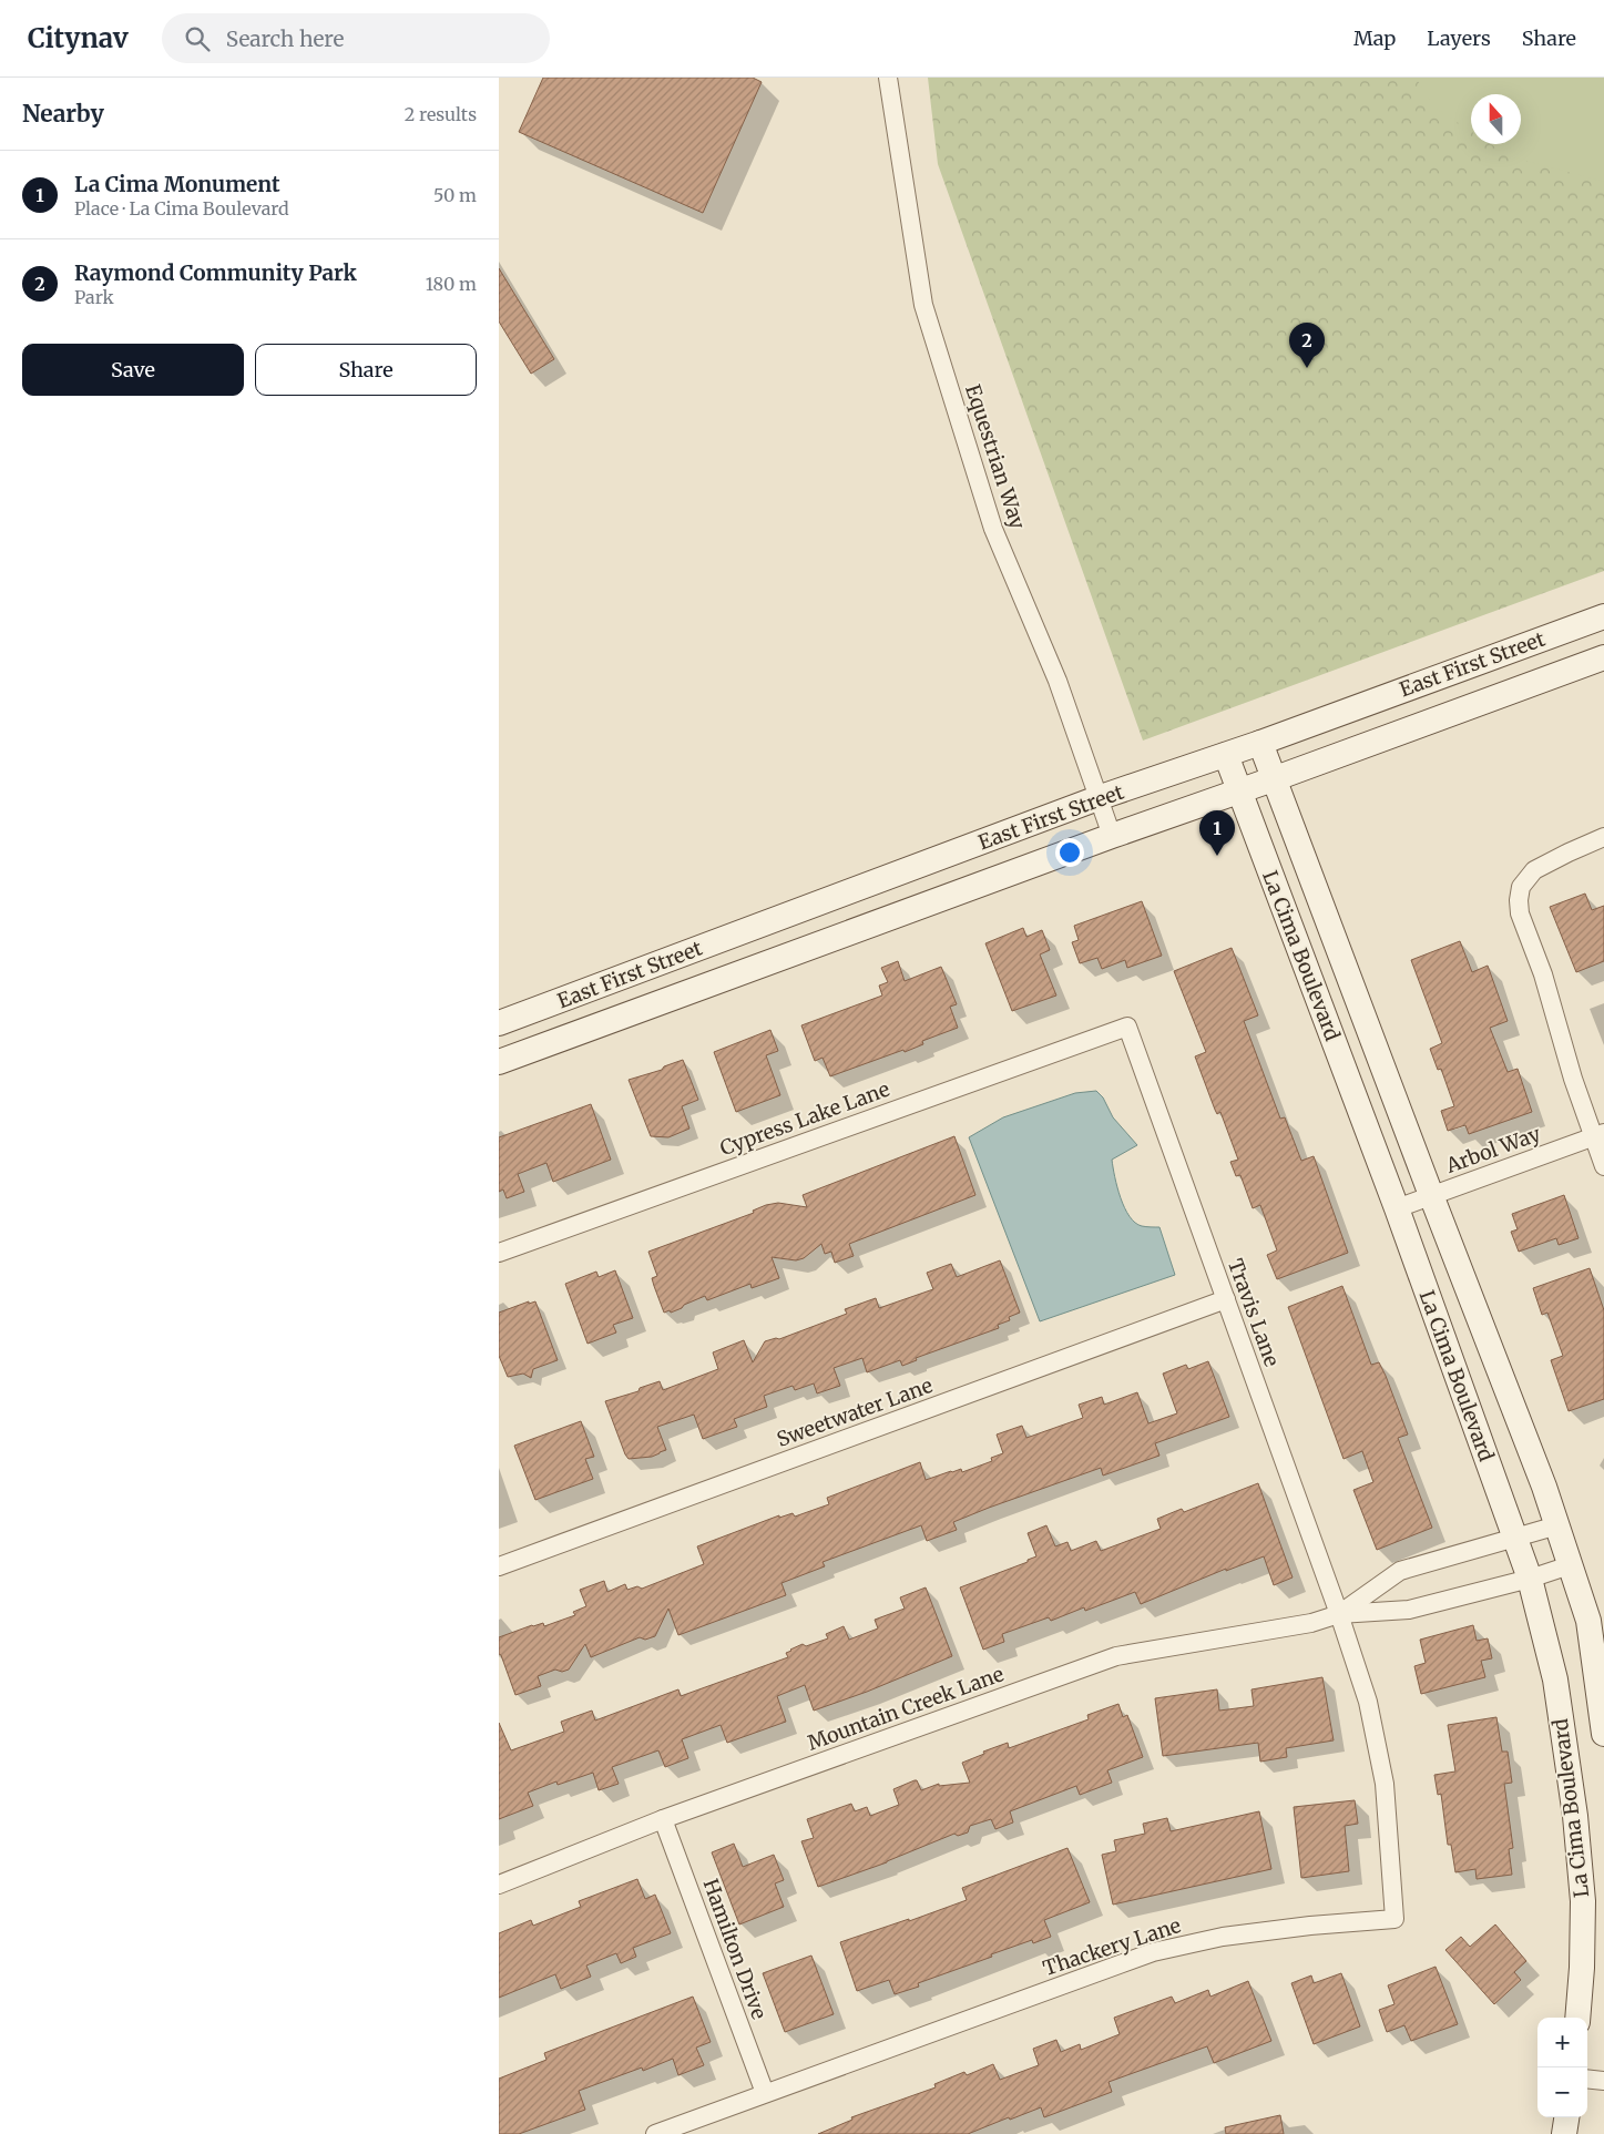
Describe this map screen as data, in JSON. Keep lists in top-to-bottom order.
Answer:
{
  "streets": {
    "street": [
      "Equestrian Way",
      "East First Street",
      "La Cima Boulevard",
      "Cypress Lake Lane",
      "Arbol Way",
      "Travis Lane",
      "Sweetwater Lane",
      "Mountain Creek Lane",
      "Thackery Lane",
      "Hamilton Drive"
    ]
  },
  "crossings": [
    ["Equestrian Way", "East First Street"],
    ["East First Street", "La Cima Boulevard"],
    ["La Cima Boulevard", "Arbol Way"],
    ["La Cima Boulevard", "Mountain Creek Lane"],
    ["Cypress Lake Lane", "Travis Lane"],
    ["Travis Lane", "Sweetwater Lane"],
    ["Travis Lane", "Mountain Creek Lane"],
    ["Travis Lane", "Thackery Lane"],
    ["Mountain Creek Lane", "Thackery Lane"],
    ["Mountain Creek Lane", "Hamilton Drive"],
    ["Thackery Lane", "Hamilton Drive"]
  ],
  "north": "top",
  "page": {
    "header": "Citynav",
    "search": "Search here",
    "nav": ["Map", "Layers", "Share"],
    "heading": ["Nearby", "2 results"],
    "list": [
      {
        "mark": "1",
        "name": "La Cima Monument",
        "note": "Place · La Cima Boulevard",
        "value": "50 m"
      },
      {
        "mark": "2",
        "name": "Raymond Community Park",
        "note": "Park",
        "value": "180 m"
      }
    ],
    "pins": ["2", "1"],
    "buttons": ["Save", "Share"],
    "map_buttons": ["+", "−"]
  }
}
